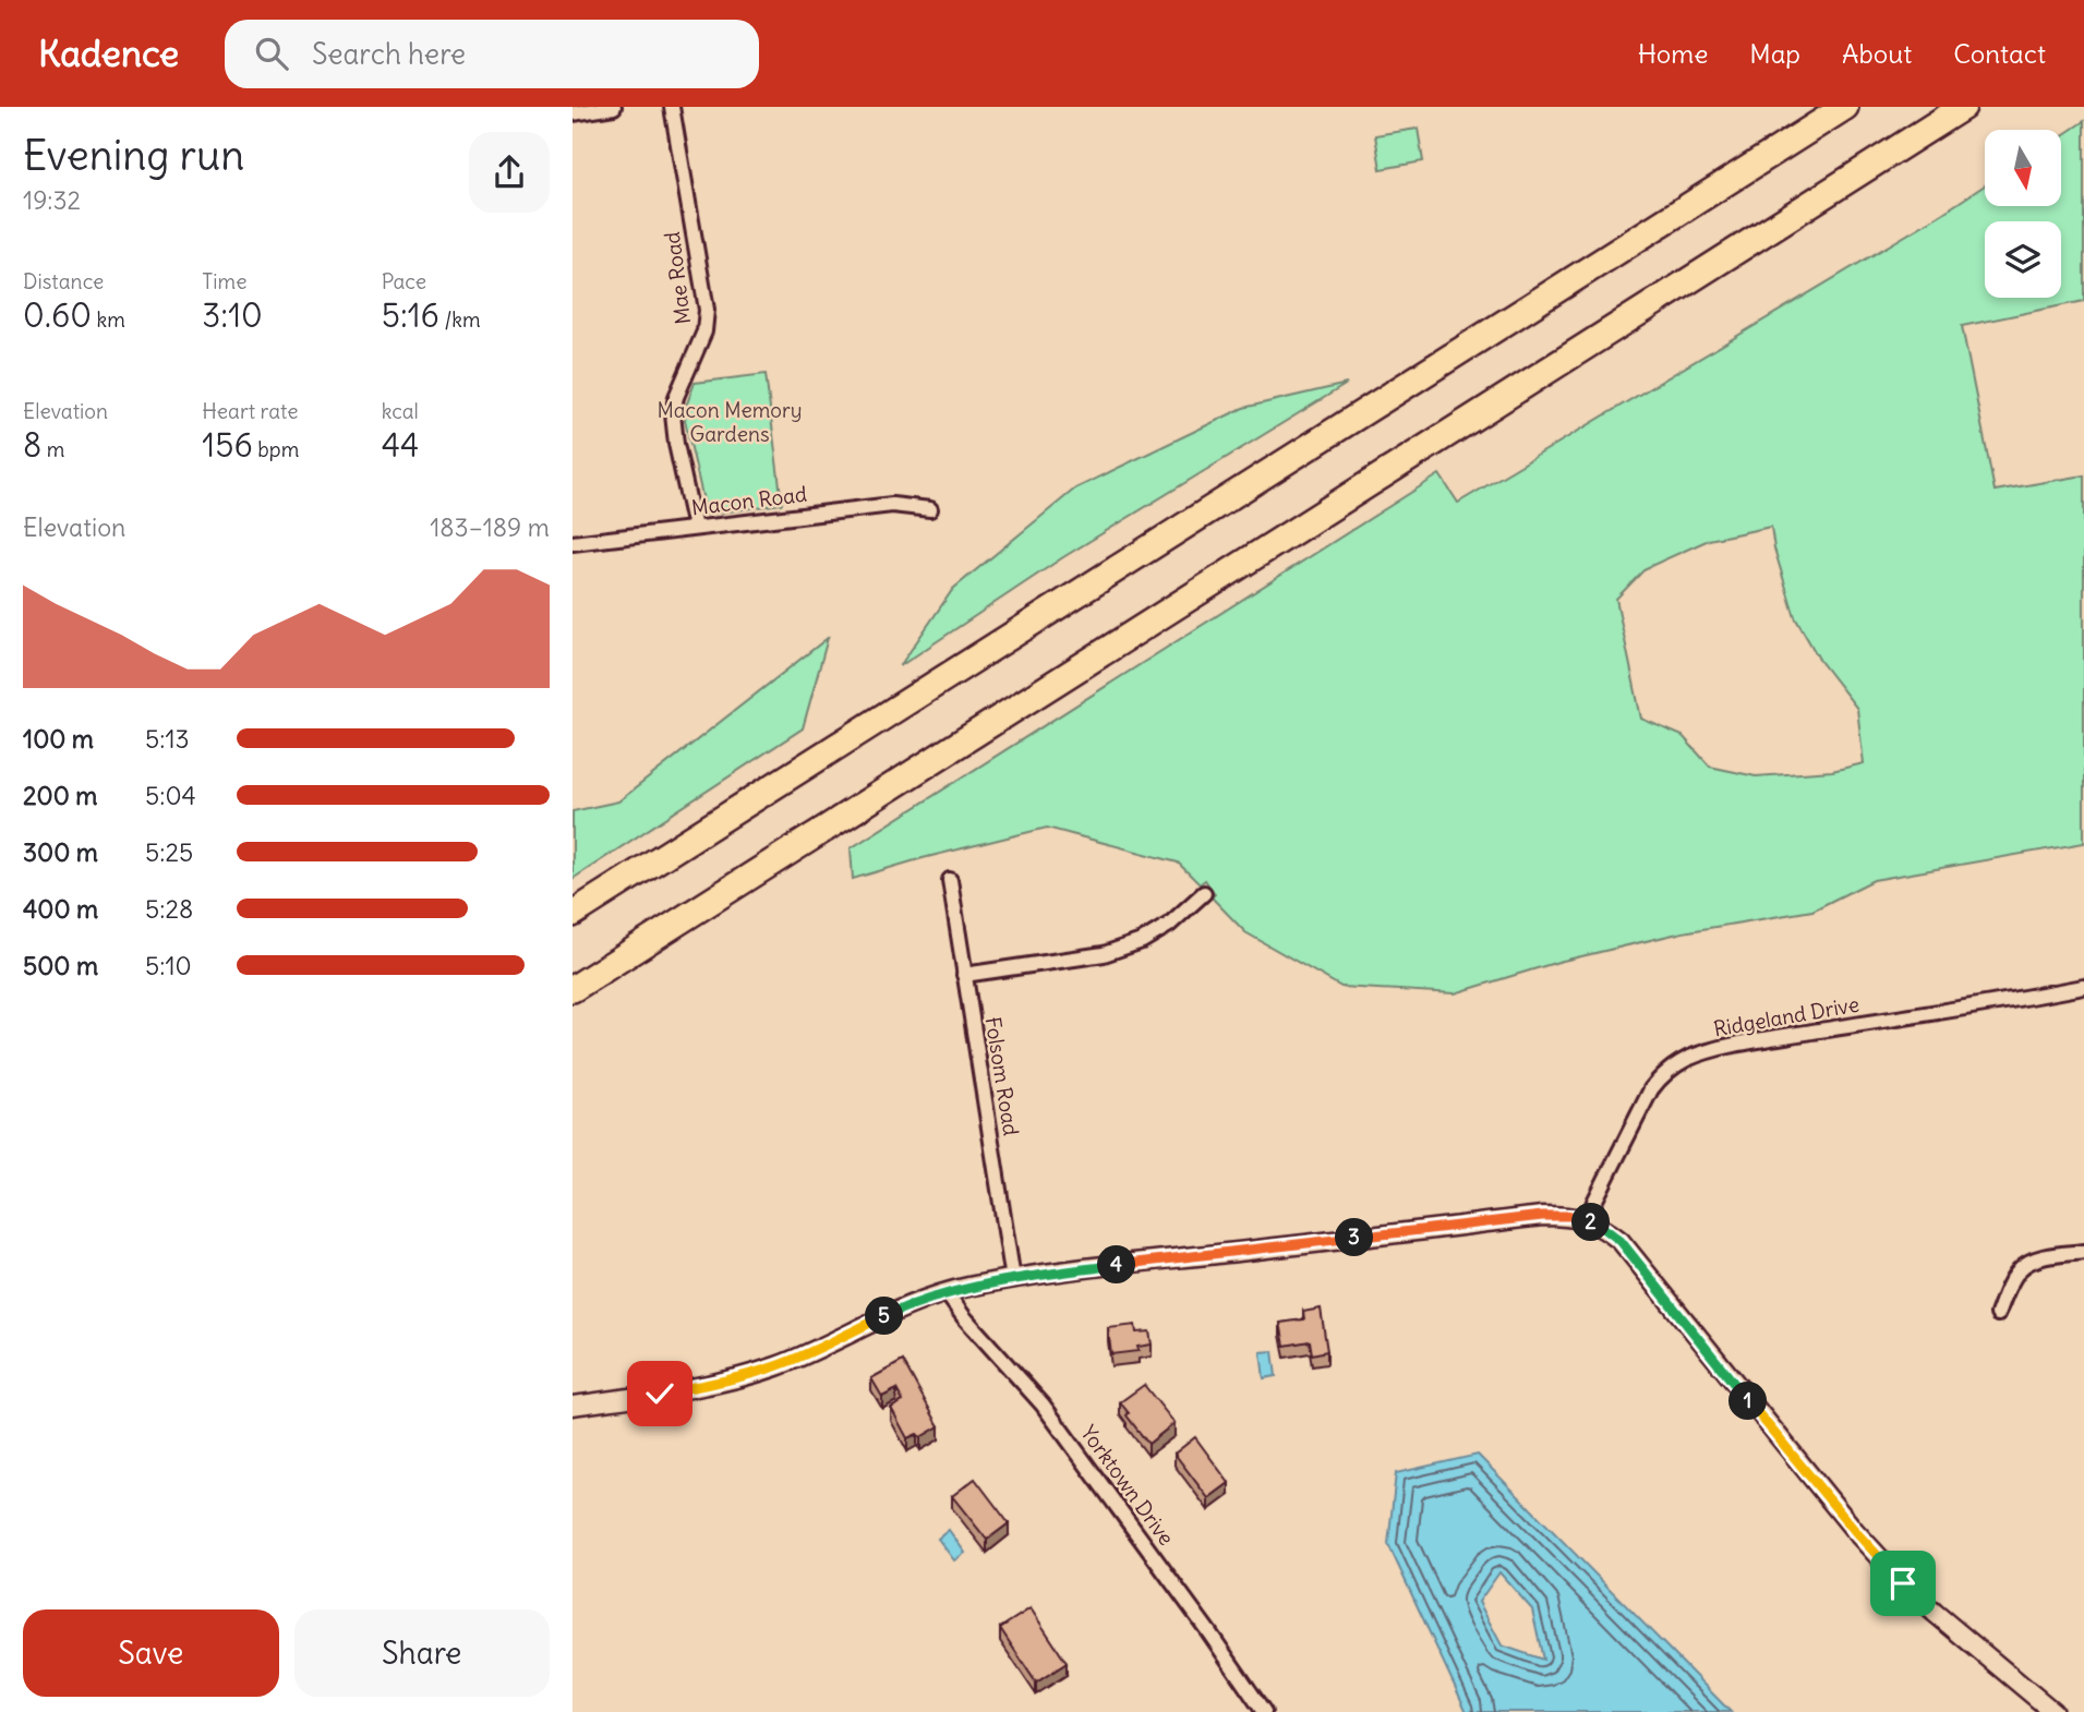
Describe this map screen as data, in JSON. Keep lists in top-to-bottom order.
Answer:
{
  "streets": {
    "street": [
      "Mae Road",
      "Macon Road",
      "Ridgeland Drive",
      "Folsom Road",
      "Yorktown Drive"
    ]
  },
  "crossings": [
    ["Mae Road", "Macon Road"]
  ],
  "parks": ["Macon Memory Gardens"],
  "north": "bottom",
  "page": {
    "header": "Kadence",
    "search": "Search here",
    "nav": [
      "Home",
      "Map",
      "About",
      "Contact"
    ],
    "heading": ["Evening run", "19:32"],
    "stats": [
      ["Distance", "0.60 km"],
      ["Time", "3:10"],
      ["Pace", "5:16 /km"],
      ["Elevation", "8 m"],
      ["Heart rate", "156 bpm"],
      ["kcal", "44"]
    ],
    "chart": ["Elevation", "183–189 m"],
    "list": [
      {
        "name": "100 m",
        "note": "5:13"
      },
      {
        "name": "200 m",
        "note": "5:04"
      },
      {
        "name": "300 m",
        "note": "5:25"
      },
      {
        "name": "400 m",
        "note": "5:28"
      },
      {
        "name": "500 m",
        "note": "5:10"
      }
    ],
    "pins": [
      "2",
      "3",
      "4",
      "5",
      "1"
    ],
    "buttons": ["Save", "Share"]
  }
}
